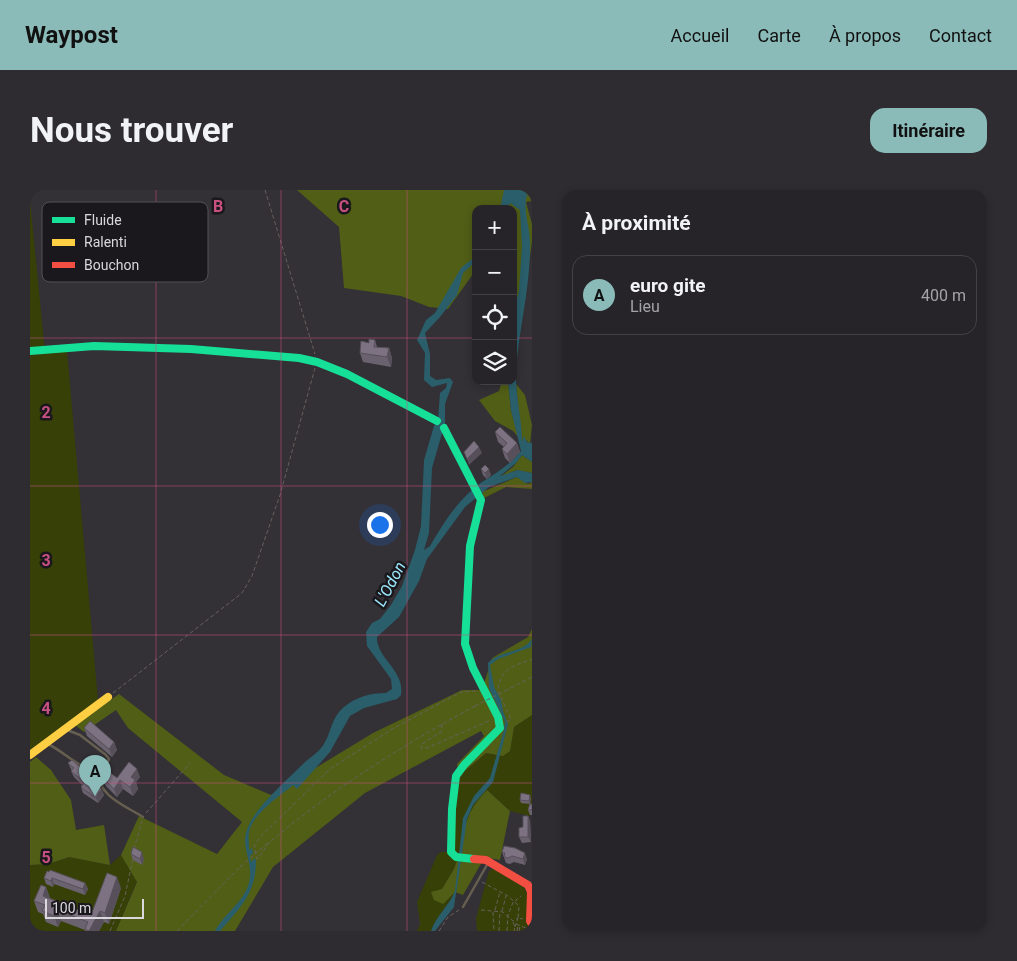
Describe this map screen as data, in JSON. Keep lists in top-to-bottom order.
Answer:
{
  "water": ["L'Odon"],
  "legend": ["Fluide", "Ralenti", "Bouchon"],
  "scale_bar": "100 m",
  "page": {
    "header": "Waypost",
    "nav": [
      "Accueil",
      "Carte",
      "À propos",
      "Contact"
    ],
    "buttons": "Itinéraire",
    "title": "Nous trouver",
    "heading": "À proximité",
    "map_buttons": ["+", "−"],
    "list": [
      {
        "mark": "A",
        "name": "euro gite",
        "note": "Lieu",
        "value": "400 m"
      }
    ],
    "pins": "A",
    "scale": "100 m"
  },
  "grid": {
    "columns": ["B", "C"],
    "rows": [
      "2",
      "3",
      "4",
      "5"
    ]
  }
}
